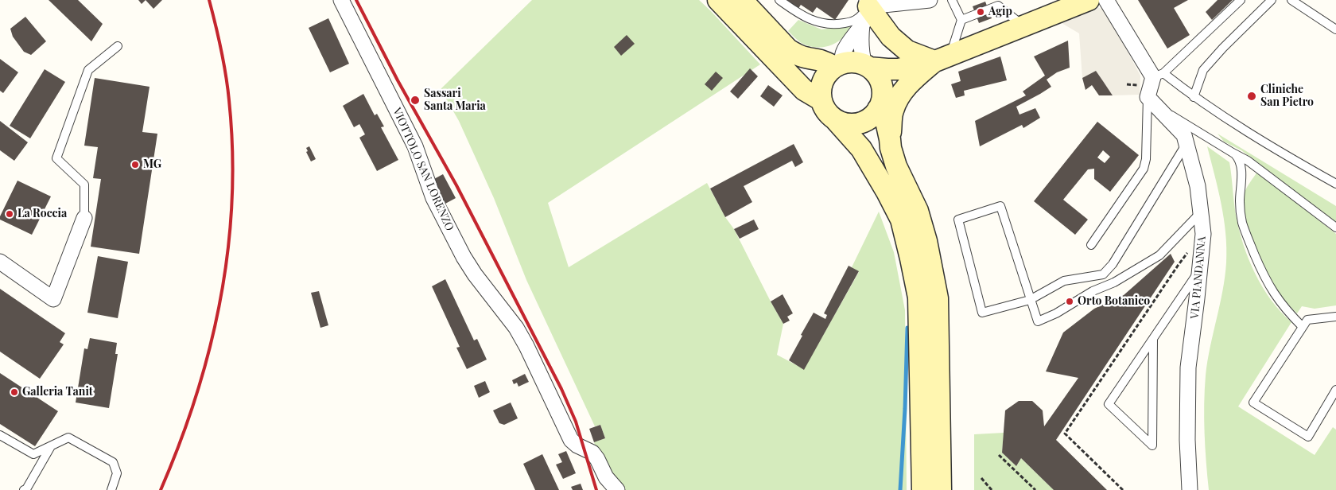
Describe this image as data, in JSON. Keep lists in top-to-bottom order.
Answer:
{
  "streets": {
    "street": ["VIOTTOLO SAN LORENZO", "VIA PIANDANNA"]
  },
  "places": [
    "Agip",
    "Cliniche San Pietro",
    "Sassari Santa Maria",
    "MG",
    "La Roccia",
    "Orto Botanico",
    "Galleria Tanit"
  ]
}
